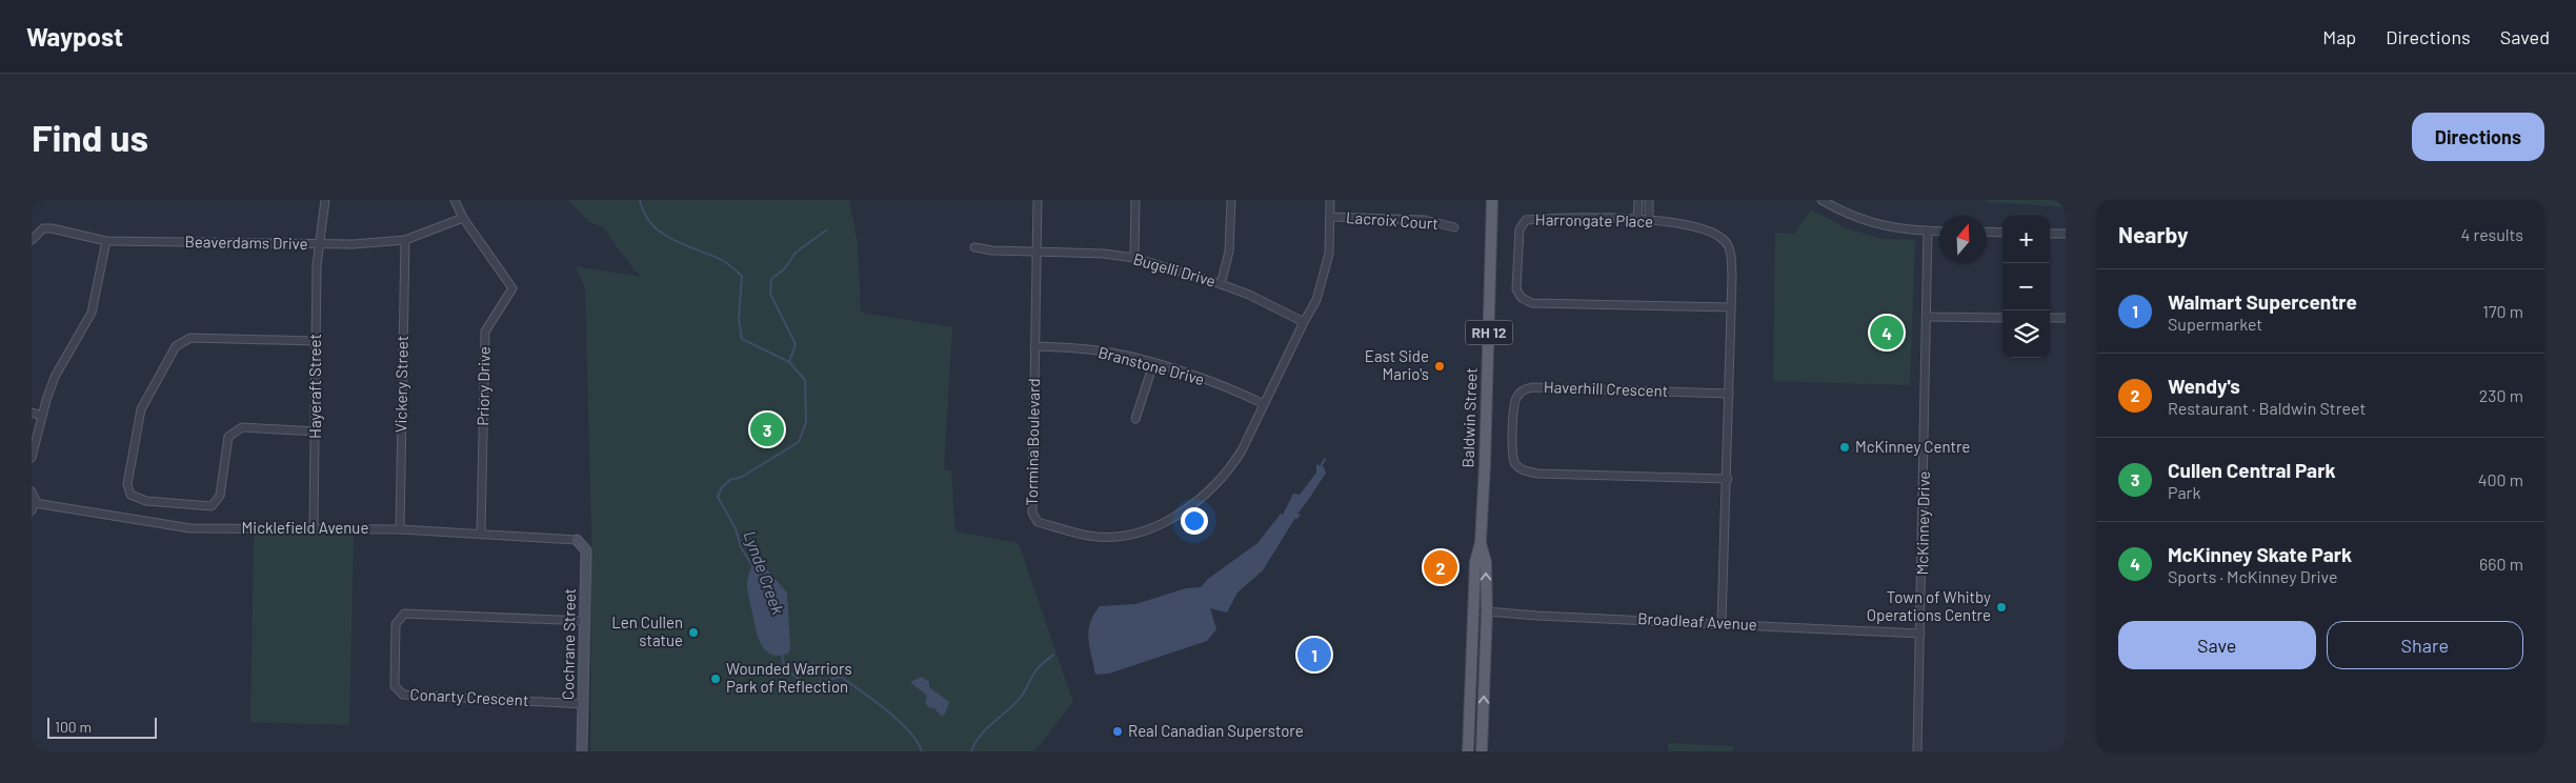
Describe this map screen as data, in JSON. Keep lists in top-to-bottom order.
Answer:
{
  "streets": {
    "main road": ["RH 12", "Baldwin Street"],
    "street": [
      "Lacroix Court",
      "Harrongate Place",
      "Beaverdams Drive",
      "Bugelli Drive",
      "Branstone Drive",
      "Vickery Street",
      "Hayeraft Street",
      "Priory Drive",
      "Haverhill Crescent",
      "Tormina Boulevard",
      "McKinney Drive",
      "Micklefield Avenue",
      "Broadleaf Avenue",
      "Cochrane Street",
      "Conarty Crescent"
    ]
  },
  "crossings": [
    ["Lacroix Court", "Tormina Boulevard"],
    ["Harrongate Place", "Haverhill Crescent"],
    ["Harrongate Place", "Broadleaf Avenue"],
    ["Beaverdams Drive", "Vickery Street"],
    ["Beaverdams Drive", "Hayeraft Street"],
    ["Beaverdams Drive", "Priory Drive"],
    ["Bugelli Drive", "Tormina Boulevard"],
    ["Branstone Drive", "Tormina Boulevard"],
    ["Vickery Street", "Micklefield Avenue"],
    ["Hayeraft Street", "Micklefield Avenue"],
    ["Priory Drive", "Micklefield Avenue"],
    ["Baldwin Street", "Broadleaf Avenue"],
    ["McKinney Drive", "Broadleaf Avenue"],
    ["Micklefield Avenue", "Cochrane Street"],
    ["Cochrane Street", "Conarty Crescent"]
  ],
  "water": ["Lynde Creek"],
  "places": [
    "East Side Mario's",
    "McKinney Centre",
    "Town of Whitby Operations Centre",
    "Len Cullen statue",
    "Wounded Warriors Park of Reflection",
    "Real Canadian Superstore"
  ],
  "scale_bar": "100 m",
  "north": "top",
  "page": {
    "header": "Waypost",
    "nav": ["Map", "Directions", "Saved"],
    "buttons": [
      "Directions",
      ["Save", "Share"]
    ],
    "title": "Find us",
    "heading": ["Nearby", "4 results"],
    "map_buttons": ["+", "−"],
    "list": [
      {
        "mark": "1",
        "name": "Walmart Supercentre",
        "note": "Supermarket",
        "value": "170 m"
      },
      {
        "mark": "2",
        "name": "Wendy's",
        "note": "Restaurant · Baldwin Street",
        "value": "230 m"
      },
      {
        "mark": "3",
        "name": "Cullen Central Park",
        "note": "Park",
        "value": "400 m"
      },
      {
        "mark": "4",
        "name": "McKinney Skate Park",
        "note": "Sports · McKinney Drive",
        "value": "660 m"
      }
    ],
    "pins": [
      "4",
      "3",
      "2",
      "1"
    ],
    "scale": "100 m"
  }
}
